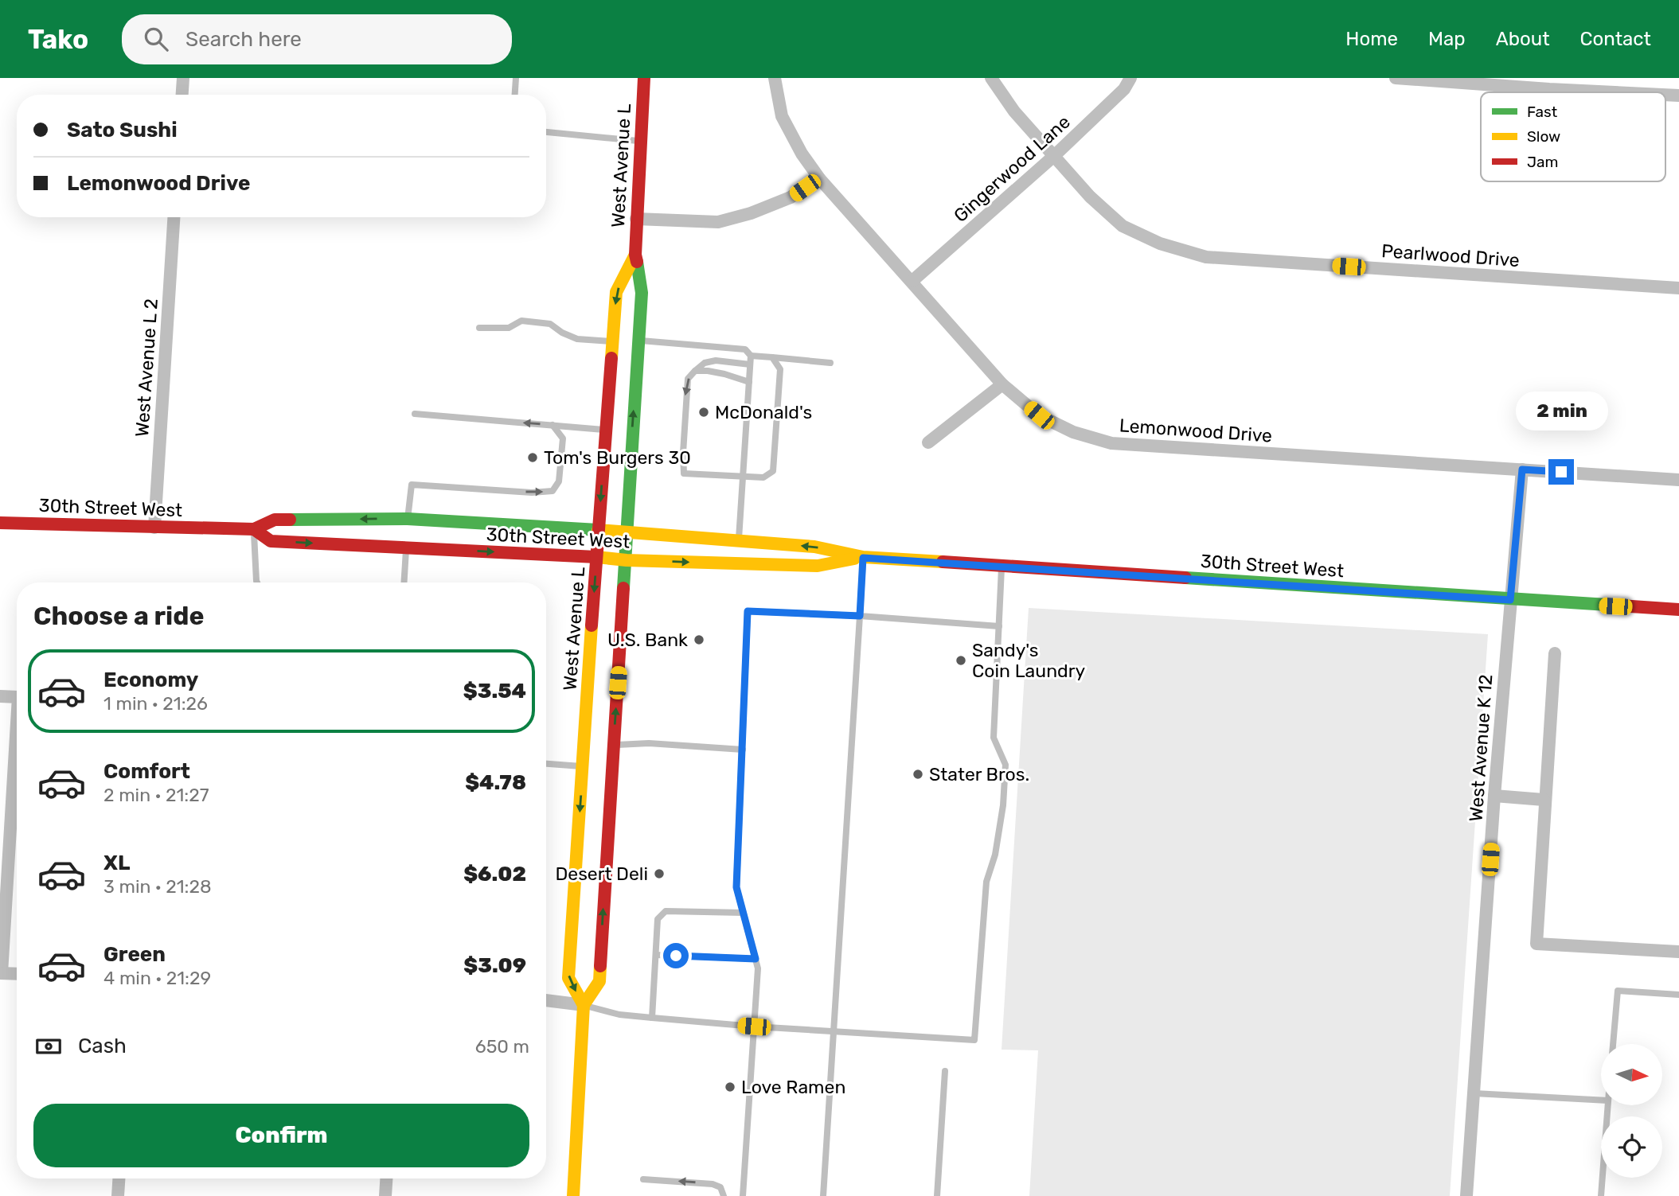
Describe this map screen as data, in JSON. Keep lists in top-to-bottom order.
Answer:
{
  "streets": {
    "main road": ["West Avenue L", "30th Street West"],
    "street": [
      "Gingerwood Lane",
      "Pearlwood Drive",
      "West Avenue L 2",
      "Lemonwood Drive",
      "West Avenue K 12"
    ]
  },
  "crossings": [
    ["West Avenue L", "30th Street West"],
    ["Gingerwood Lane", "Pearlwood Drive"],
    ["Gingerwood Lane", "Lemonwood Drive"],
    ["West Avenue L 2", "30th Street West"],
    ["Lemonwood Drive", "West Avenue K 12"],
    ["30th Street West", "West Avenue K 12"]
  ],
  "places": [
    "McDonald's",
    "Tom's Burgers 30",
    "U.S. Bank",
    "Sandy's Coin Laundry",
    "Stater Bros.",
    "Desert Deli",
    "Love Ramen"
  ],
  "legend": ["Fast", "Slow", "Jam"],
  "north": "right",
  "page": {
    "header": "Tako",
    "search": "Search here",
    "nav": [
      "Home",
      "Map",
      "About",
      "Contact"
    ],
    "banner": ["Sato Sushi", "Lemonwood Drive"],
    "bubble": "2 min",
    "heading": "Choose a ride",
    "list": [
      {
        "name": "Economy",
        "note": "1 min · 21:26",
        "value": "$3.54"
      },
      {
        "name": "Comfort",
        "note": "2 min · 21:27",
        "value": "$4.78"
      },
      {
        "name": "XL",
        "note": "3 min · 21:28",
        "value": "$6.02"
      },
      {
        "name": "Green",
        "note": "4 min · 21:29",
        "value": "$3.09"
      }
    ],
    "pay": ["Cash", "650 m"],
    "buttons": "Confirm"
  }
}
